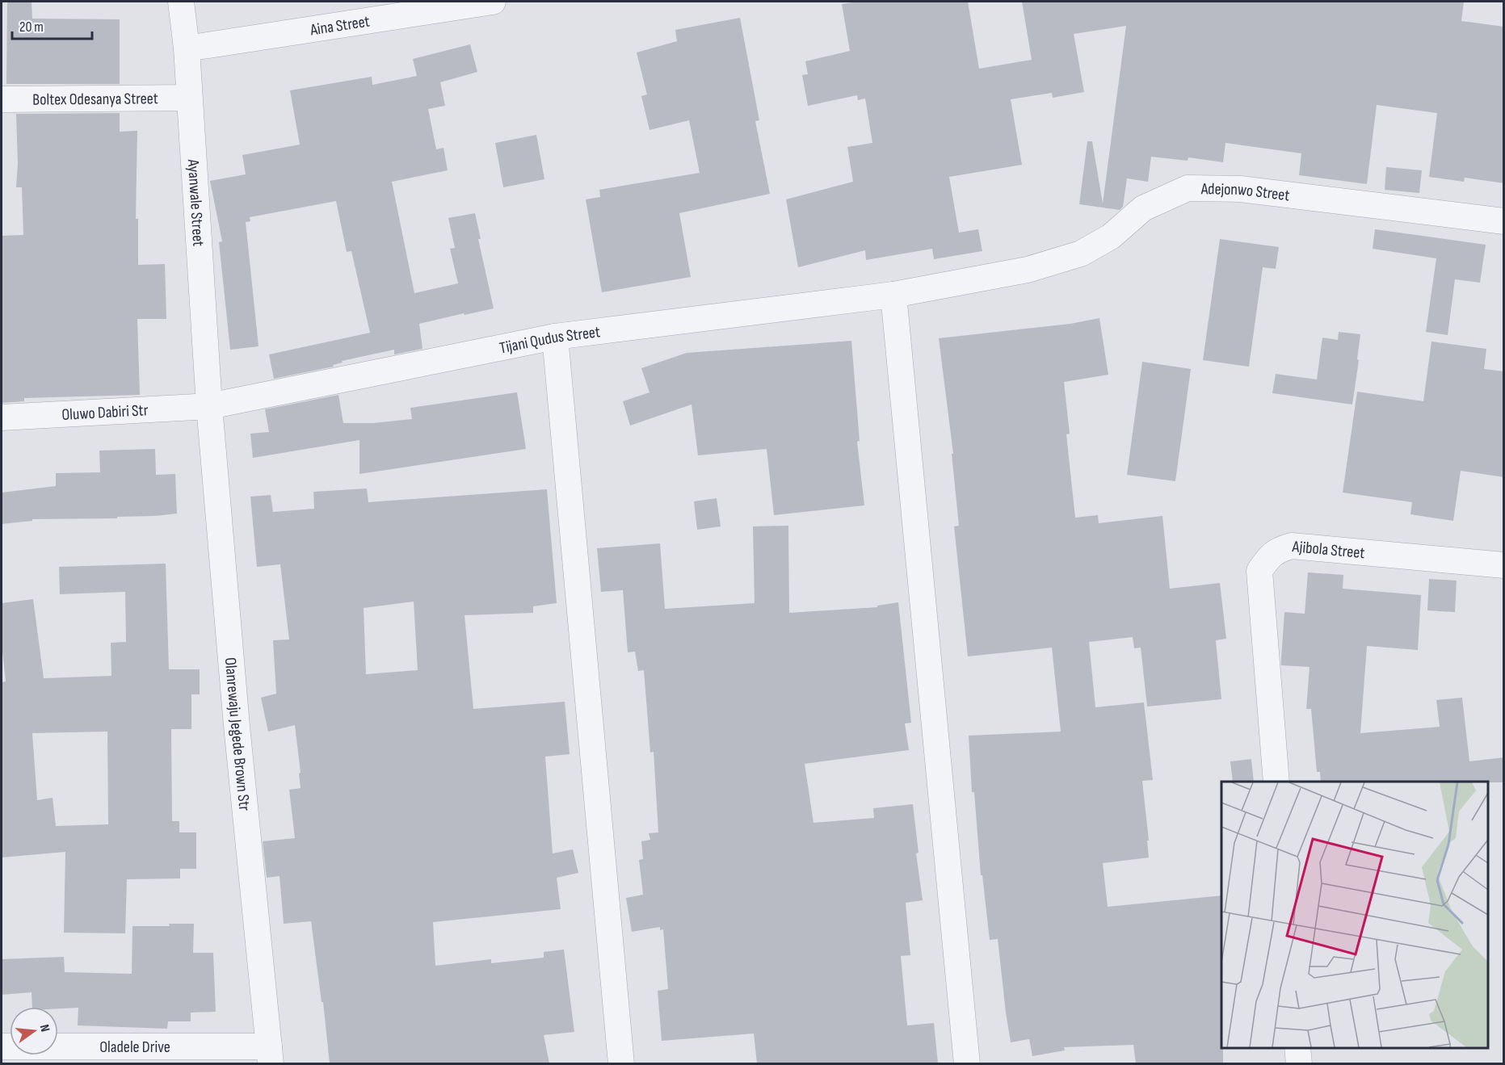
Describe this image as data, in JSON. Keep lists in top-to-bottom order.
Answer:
{
  "streets": {
    "street": [
      "Aina Street",
      "Boltex Odesanya Street",
      "Adejonwo Street",
      "Ayanwale Street",
      "Tijani Qudus Street",
      "Oluwo Dabiri Str",
      "Ajibola Street",
      "Olanrewaju Jegede Brown Str",
      "Oladele Drive"
    ]
  },
  "crossings": [
    ["Aina Street", "Ayanwale Street"],
    ["Boltex Odesanya Street", "Ayanwale Street"],
    ["Adejonwo Street", "Tijani Qudus Street"],
    ["Ayanwale Street", "Tijani Qudus Street"],
    ["Ayanwale Street", "Oluwo Dabiri Str"],
    ["Ayanwale Street", "Olanrewaju Jegede Brown Str"],
    ["Tijani Qudus Street", "Oluwo Dabiri Str"],
    ["Tijani Qudus Street", "Olanrewaju Jegede Brown Str"],
    ["Oluwo Dabiri Str", "Olanrewaju Jegede Brown Str"],
    ["Olanrewaju Jegede Brown Str", "Oladele Drive"]
  ],
  "scale_bar": "20 m",
  "north": "right"
}
